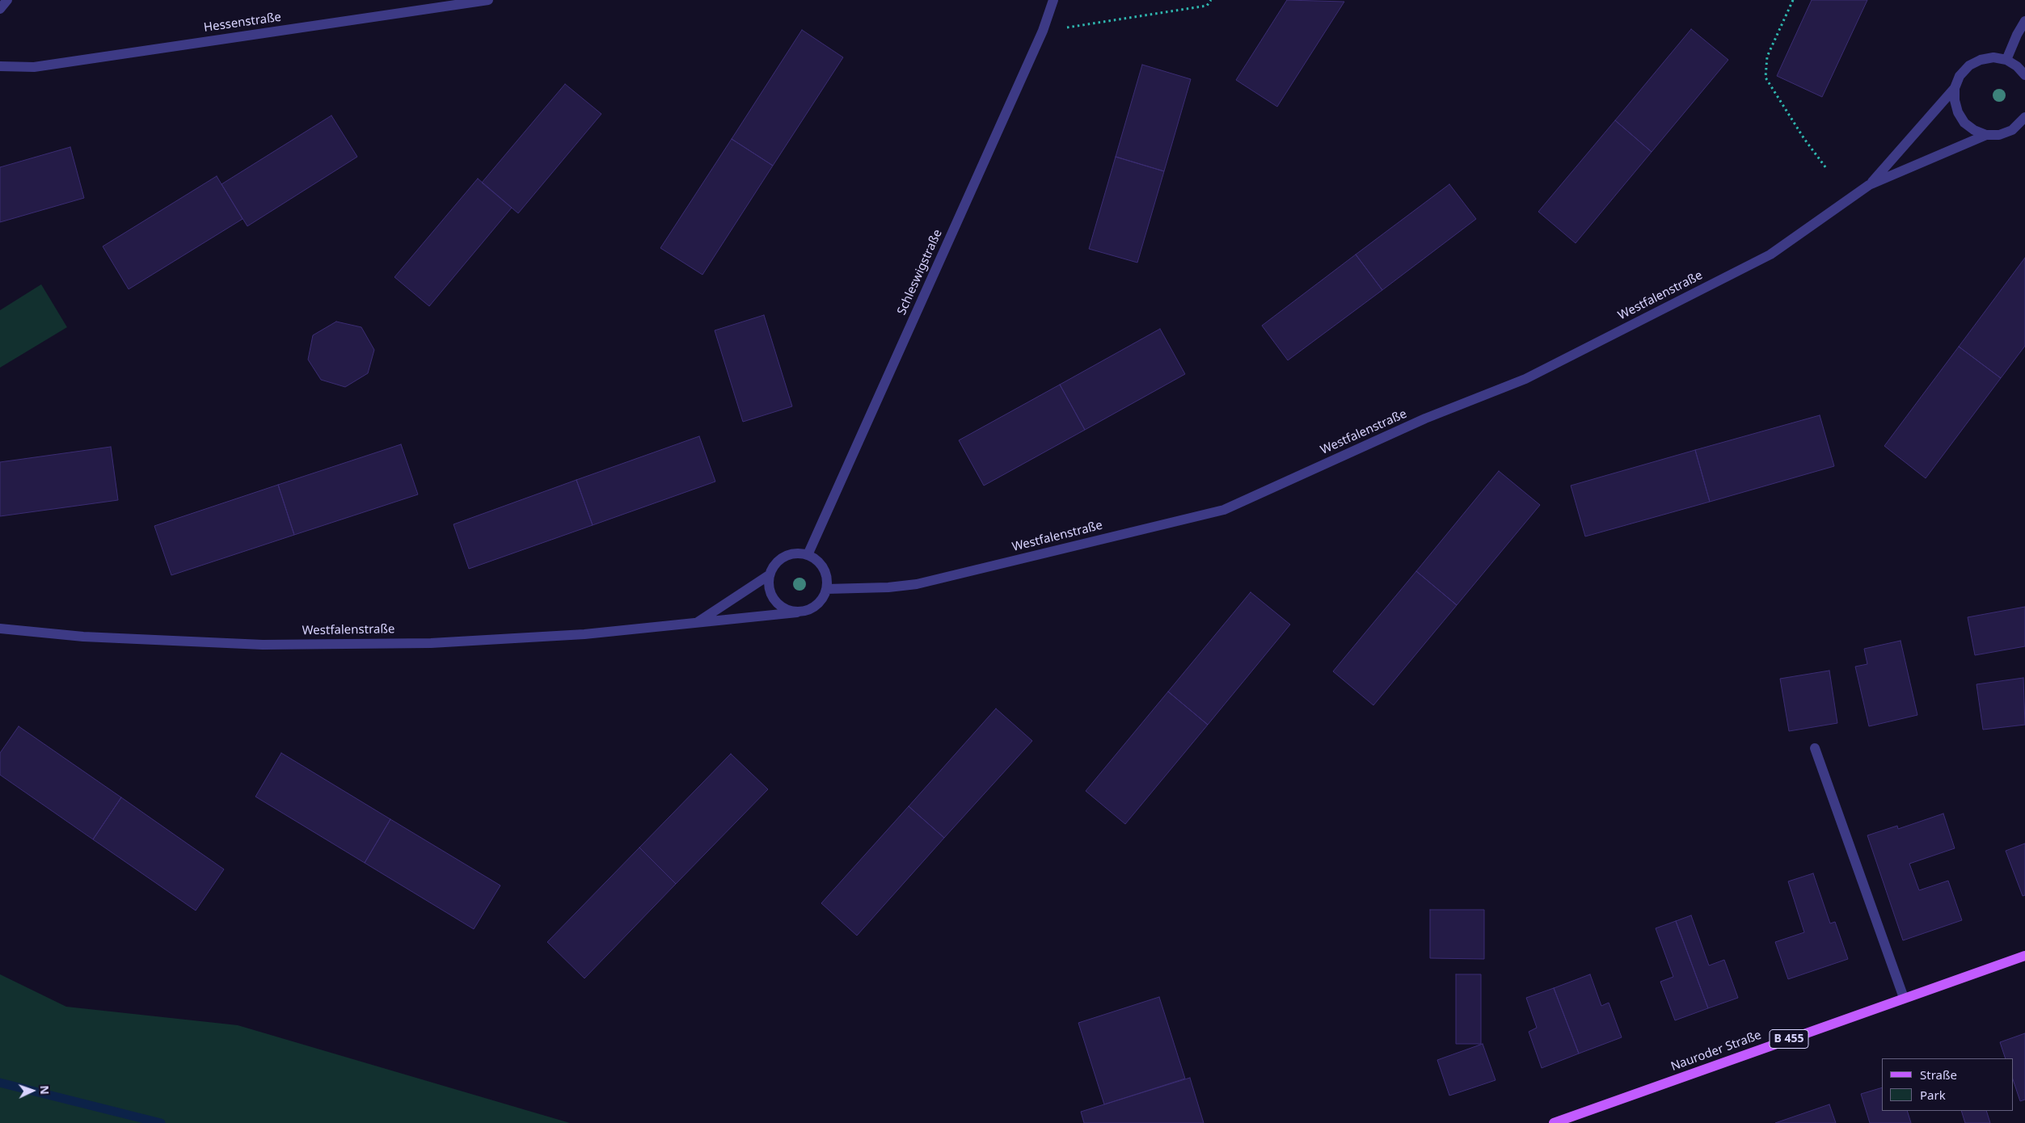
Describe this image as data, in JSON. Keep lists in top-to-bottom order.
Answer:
{
  "streets": {
    "main road": ["B 455", "Nauroder Straße"],
    "street": ["Hessenstraße", "Schleswigstraße", "Westfalenstraße"]
  },
  "crossings": [
    ["Schleswigstraße", "Westfalenstraße"]
  ],
  "legend": ["Straße", "Park"],
  "north": "right"
}
